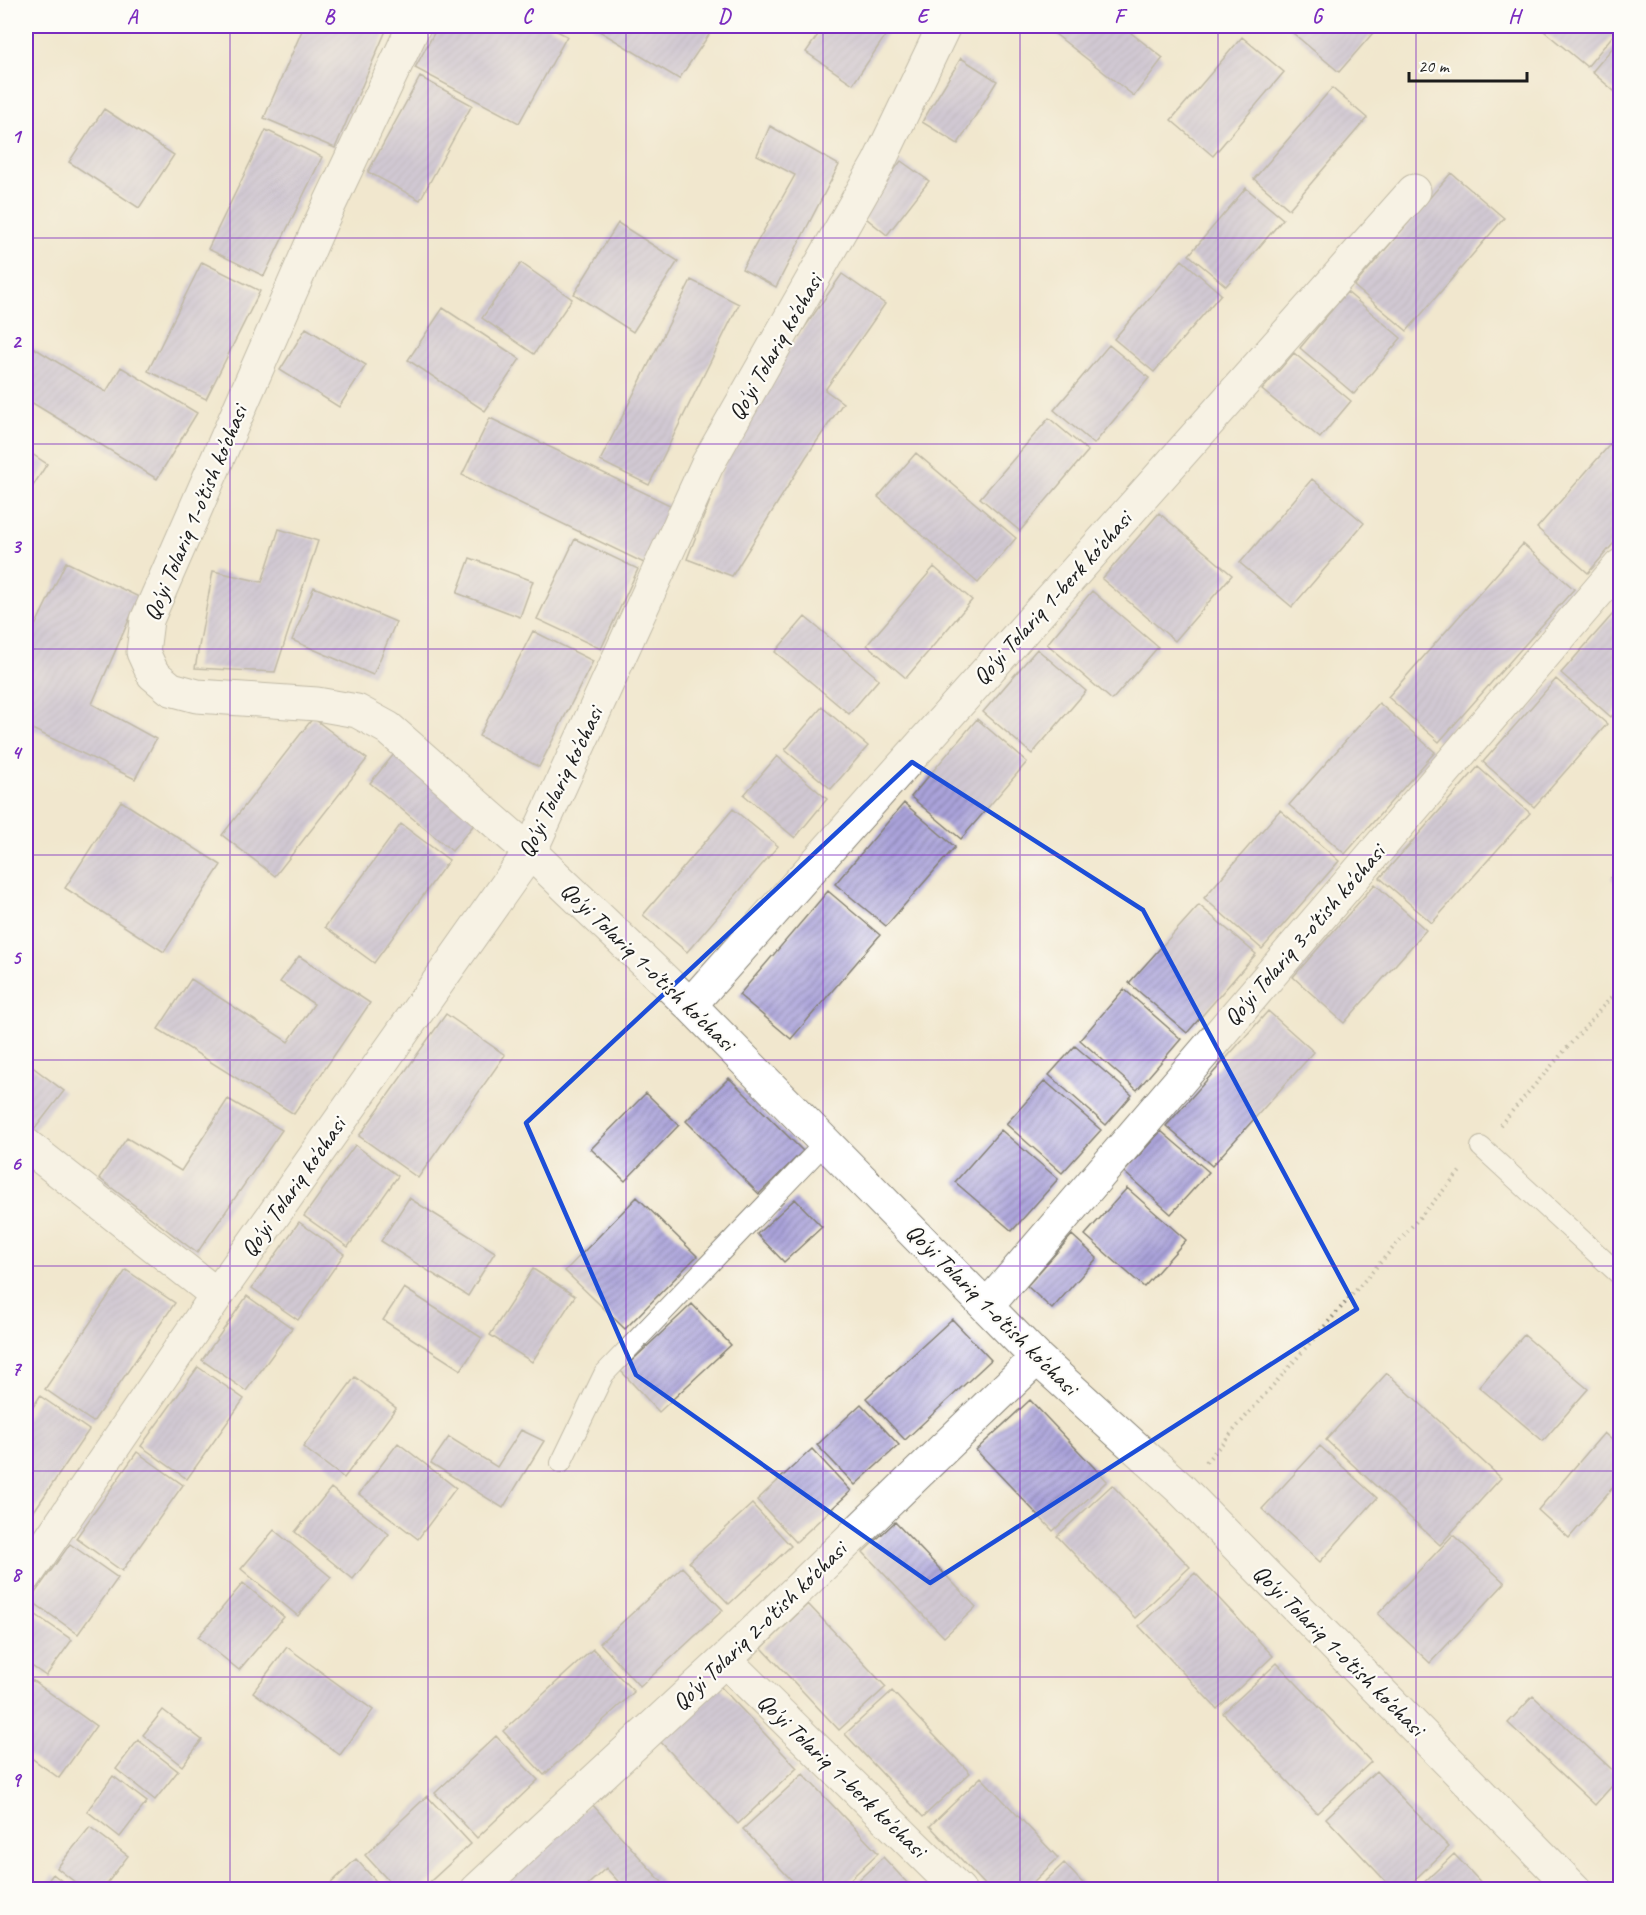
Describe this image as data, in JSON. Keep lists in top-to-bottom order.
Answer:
{
  "streets": {
    "street": [
      "Qo'yi Tolariq ko'chasi",
      "Qo'yi Tolariq 1-o'tish ko'chasi",
      "Qo'yi Tolariq 1-berk ko'chasi",
      "Qo'yi Tolariq 3-o'tish ko'chasi",
      "Qo'yi Tolariq 2-o'tish ko'chasi"
    ]
  },
  "crossings": [
    ["Qo'yi Tolariq ko'chasi", "Qo'yi Tolariq 1-o'tish ko'chasi"],
    ["Qo'yi Tolariq 1-o'tish ko'chasi", "Qo'yi Tolariq 1-berk ko'chasi"],
    ["Qo'yi Tolariq 1-o'tish ko'chasi", "Qo'yi Tolariq 3-o'tish ko'chasi"],
    ["Qo'yi Tolariq 1-o'tish ko'chasi", "Qo'yi Tolariq 2-o'tish ko'chasi"],
    ["Qo'yi Tolariq 1-berk ko'chasi", "Qo'yi Tolariq 2-o'tish ko'chasi"]
  ],
  "scale_bar": "20 m",
  "grid": {
    "columns": [
      "A",
      "B",
      "C",
      "D",
      "E",
      "F",
      "G",
      "H"
    ],
    "rows": [
      "1",
      "2",
      "3",
      "4",
      "5",
      "6",
      "7",
      "8",
      "9"
    ]
  }
}
